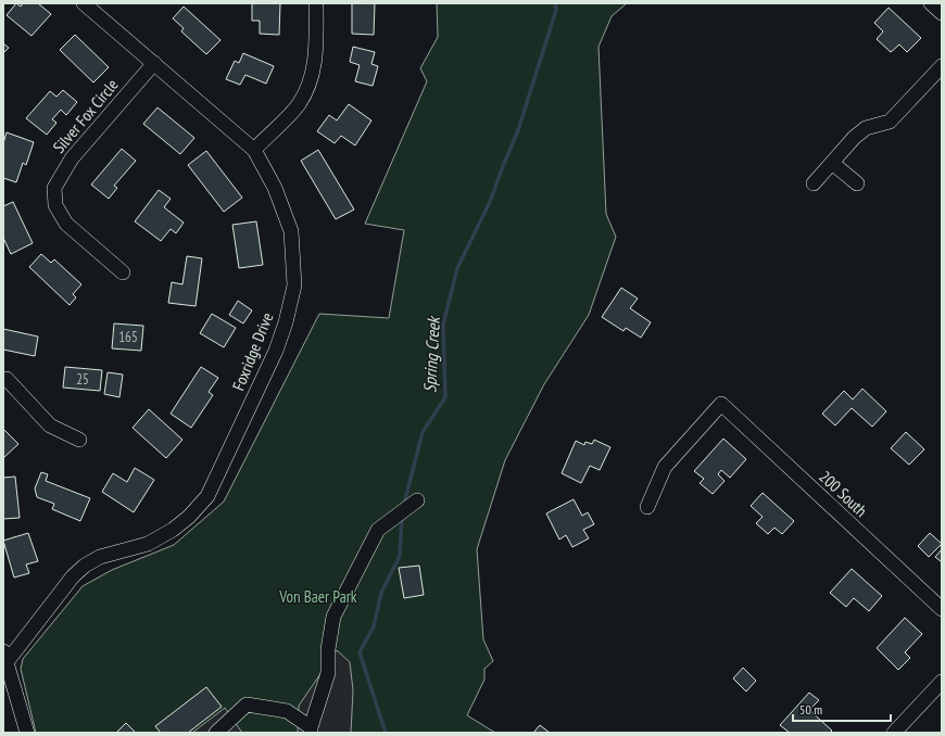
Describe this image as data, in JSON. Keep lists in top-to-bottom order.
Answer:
{
  "streets": {
    "street": ["Silver Fox Circle", "Foxridge Drive", "200 South"]
  },
  "crossings": [
    ["Silver Fox Circle", "Foxridge Drive"]
  ],
  "water": ["Spring Creek"],
  "parks": ["Von Baer Park"],
  "house_numbers": ["165", "25"],
  "scale_bar": "50 m"
}
